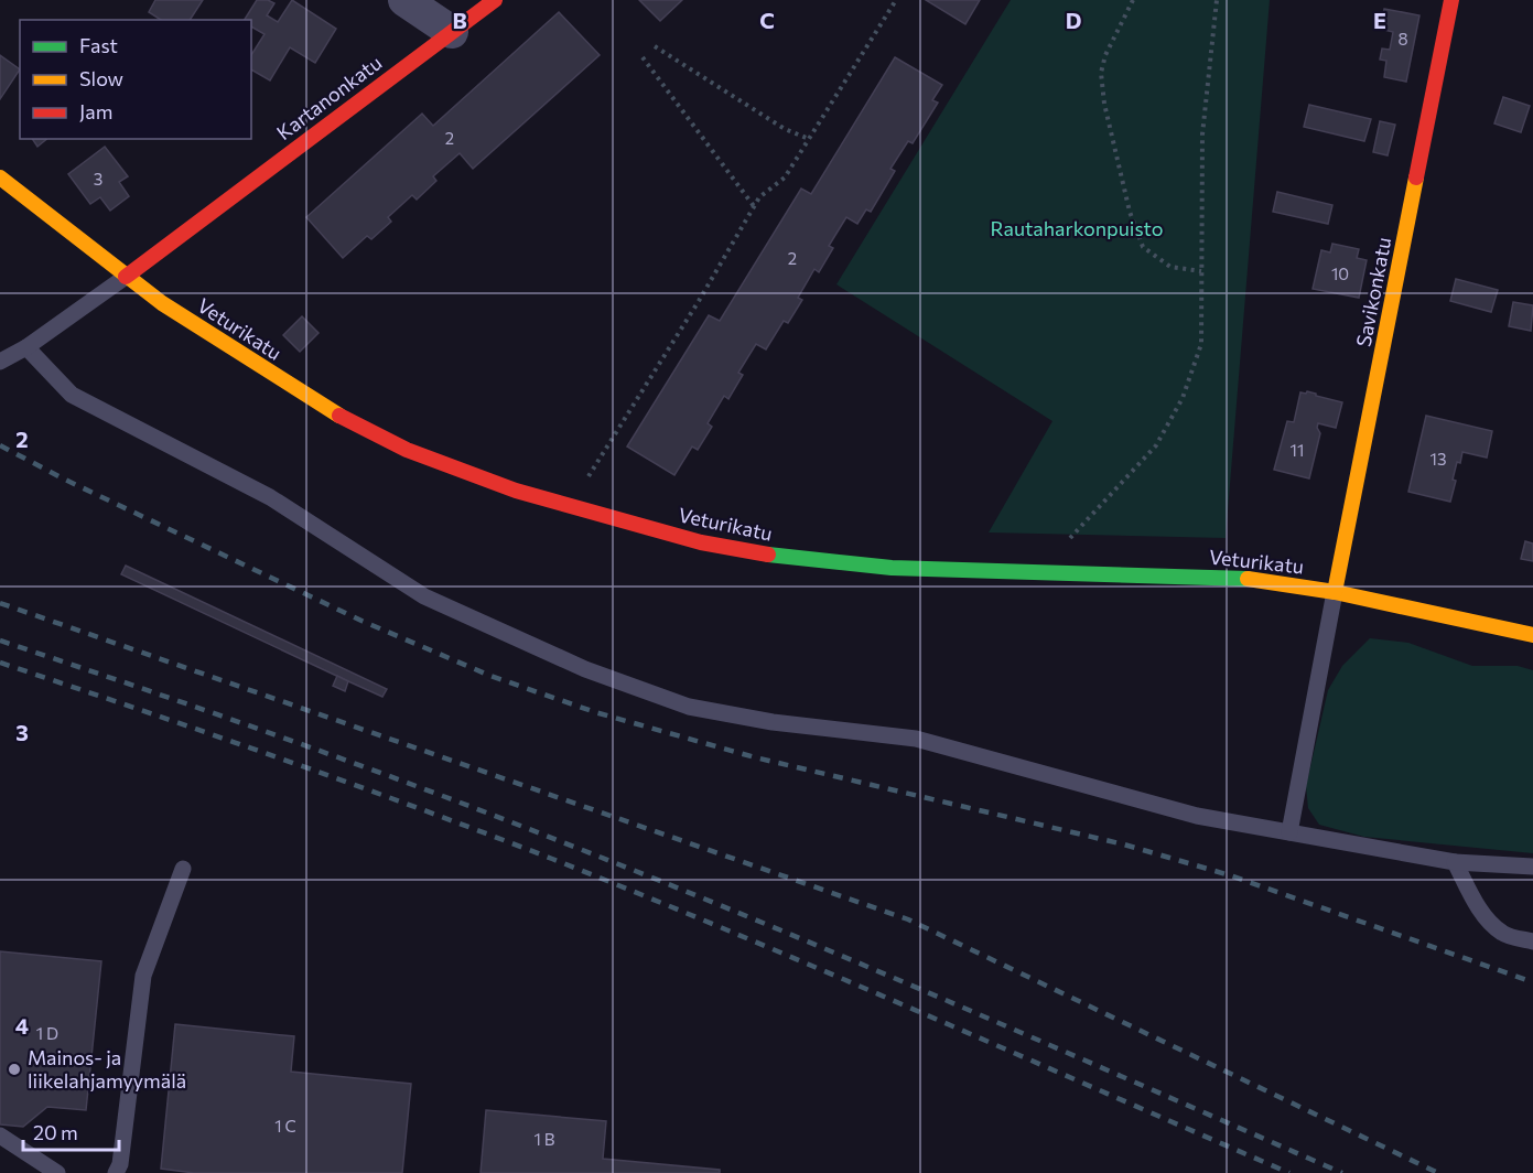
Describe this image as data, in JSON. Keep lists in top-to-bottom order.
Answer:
{
  "streets": {
    "street": ["Kartanonkatu", "Savikonkatu", "Veturikatu"]
  },
  "crossings": [
    ["Kartanonkatu", "Veturikatu"],
    ["Savikonkatu", "Veturikatu"]
  ],
  "parks": ["Rautaharkonpuisto"],
  "places": ["Mainos- ja liikelahjamyymälä"],
  "house_numbers": [
    "8",
    "2",
    "3",
    "2",
    "10",
    "11",
    "13",
    "1 D",
    "1 C",
    "1 B"
  ],
  "legend": ["Fast", "Slow", "Jam"],
  "scale_bar": "20 m",
  "grid": {
    "columns": [
      "B",
      "C",
      "D",
      "E"
    ],
    "rows": ["2", "3", "4"]
  }
}
